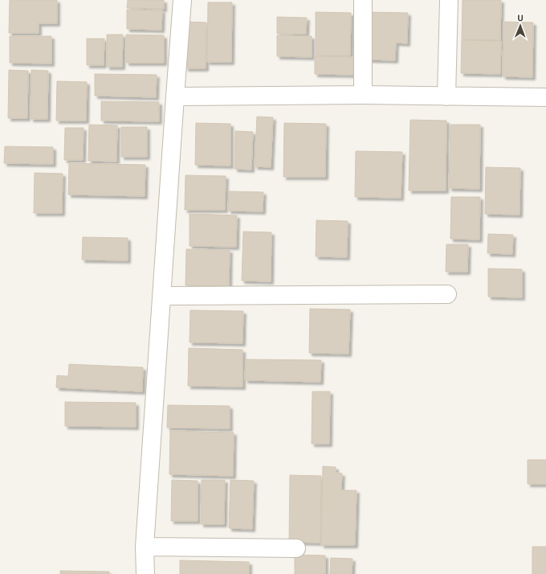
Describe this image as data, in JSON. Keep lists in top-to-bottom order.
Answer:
{
  "north": "top"
}
